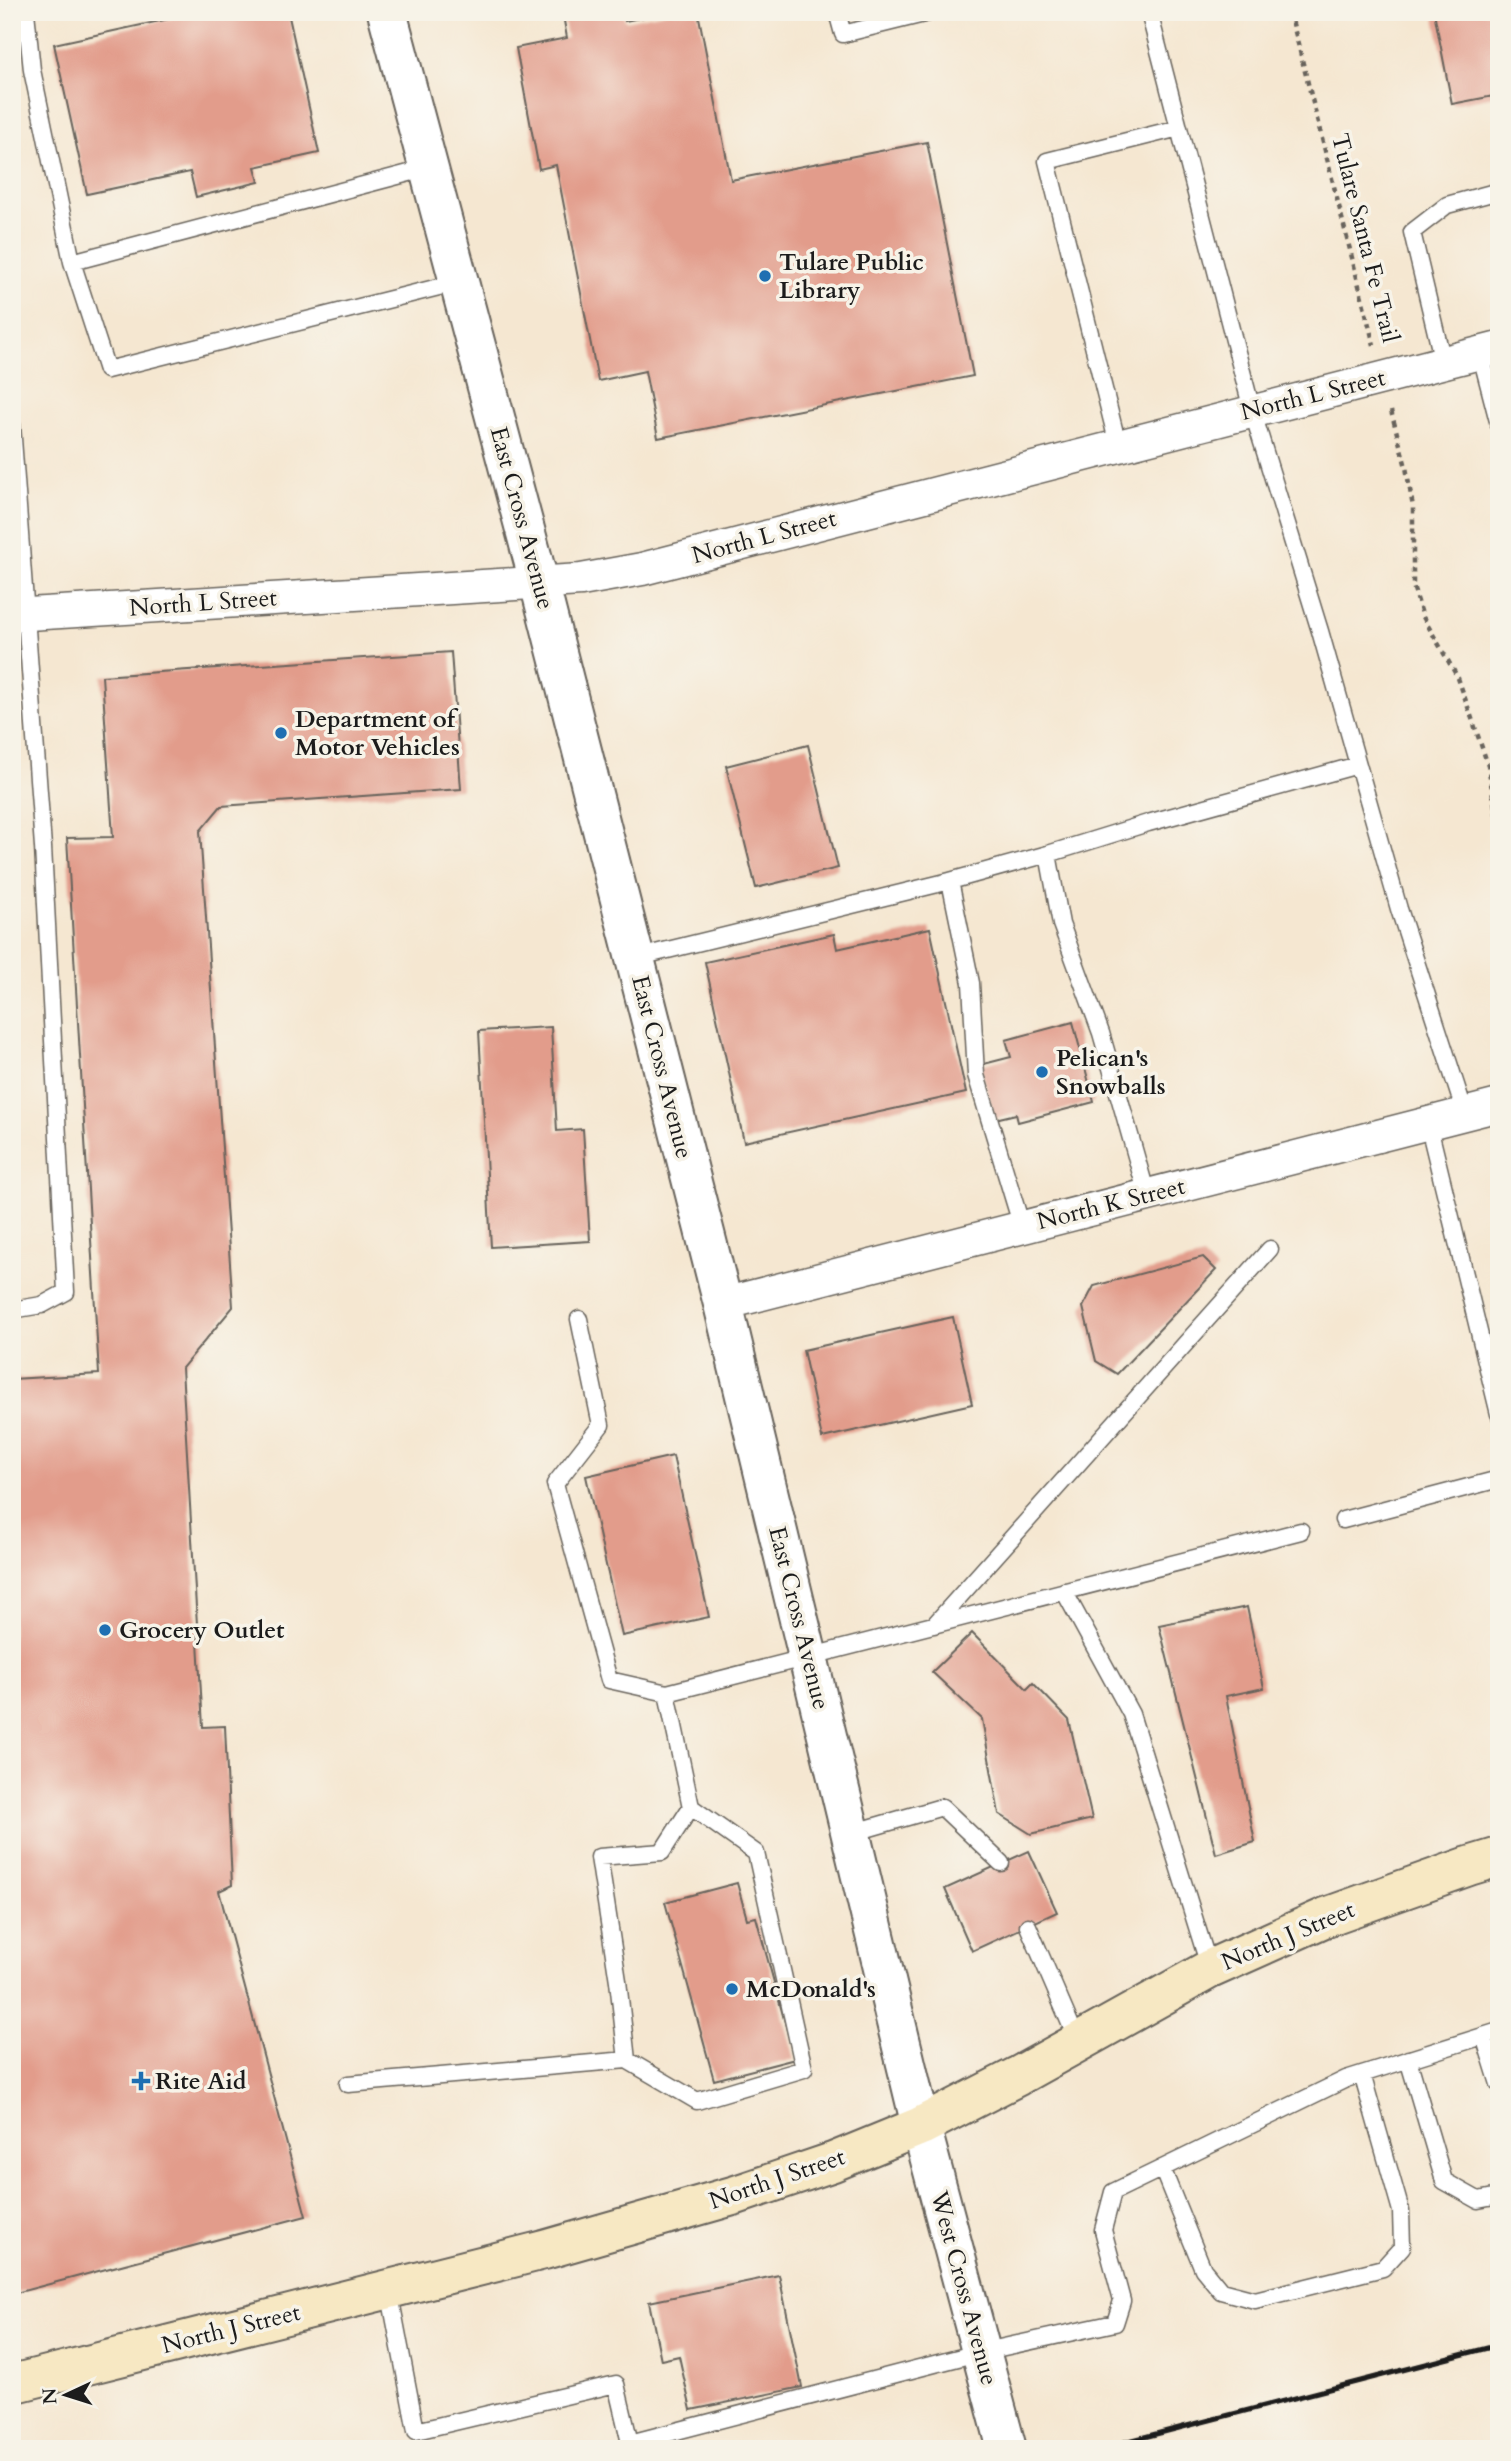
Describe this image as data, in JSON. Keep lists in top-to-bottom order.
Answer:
{
  "streets": {
    "main road": ["North J Street"],
    "street": [
      "North L Street",
      "East Cross Avenue",
      "North K Street",
      "West Cross Avenue"
    ],
    "path": ["Tulare Santa Fe Trail"]
  },
  "crossings": [
    ["Tulare Santa Fe Trail", "North L Street"],
    ["North L Street", "East Cross Avenue"],
    ["East Cross Avenue", "North K Street"],
    ["East Cross Avenue", "North J Street"],
    ["East Cross Avenue", "West Cross Avenue"],
    ["North J Street", "West Cross Avenue"]
  ],
  "places": {
    "other": [
      "Tulare Public Library",
      "Department of Motor Vehicles",
      "Pelican's Snowballs",
      "Grocery Outlet",
      "McDonald's"
    ],
    "health": ["Rite Aid"]
  },
  "north": "left"
}
